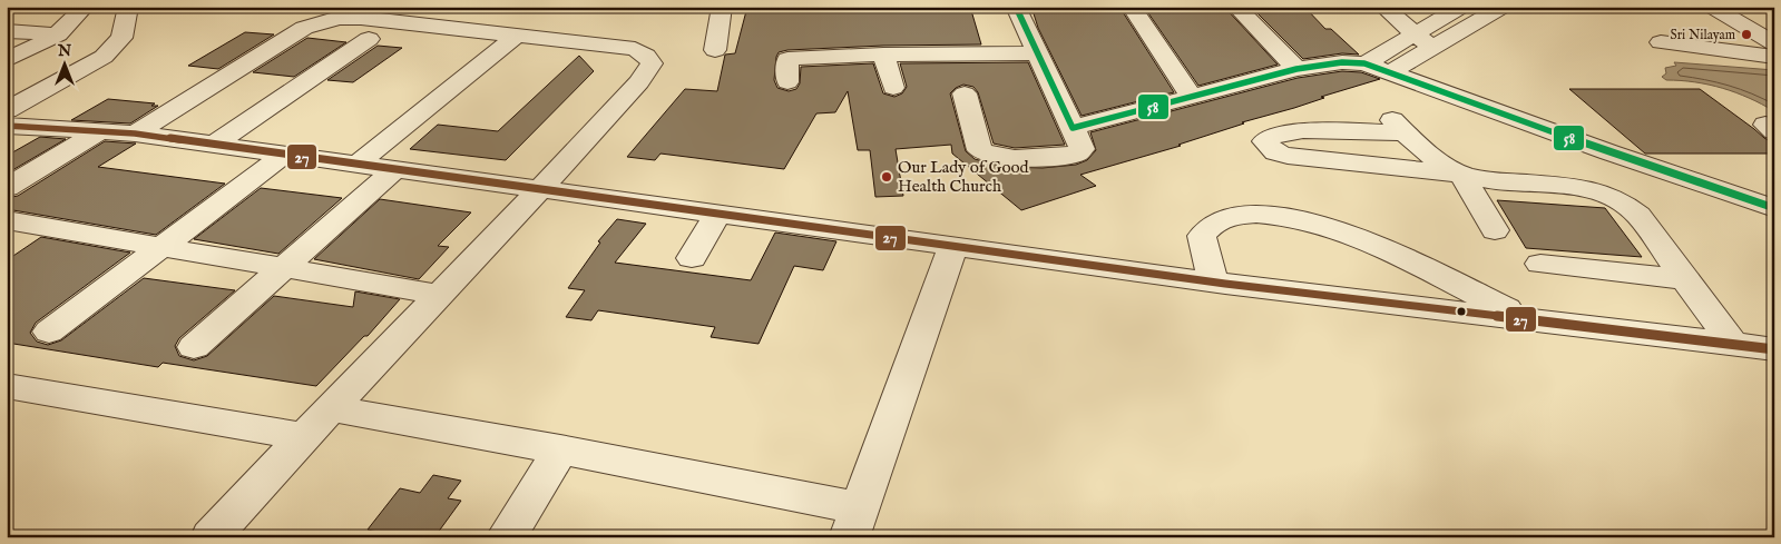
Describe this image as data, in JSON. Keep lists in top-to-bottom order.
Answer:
{
  "places": ["Sri Nilayam", "Our Lady of Good Health Church"],
  "lines": ["transit line 58", "transit line 27"],
  "north": "top"
}
